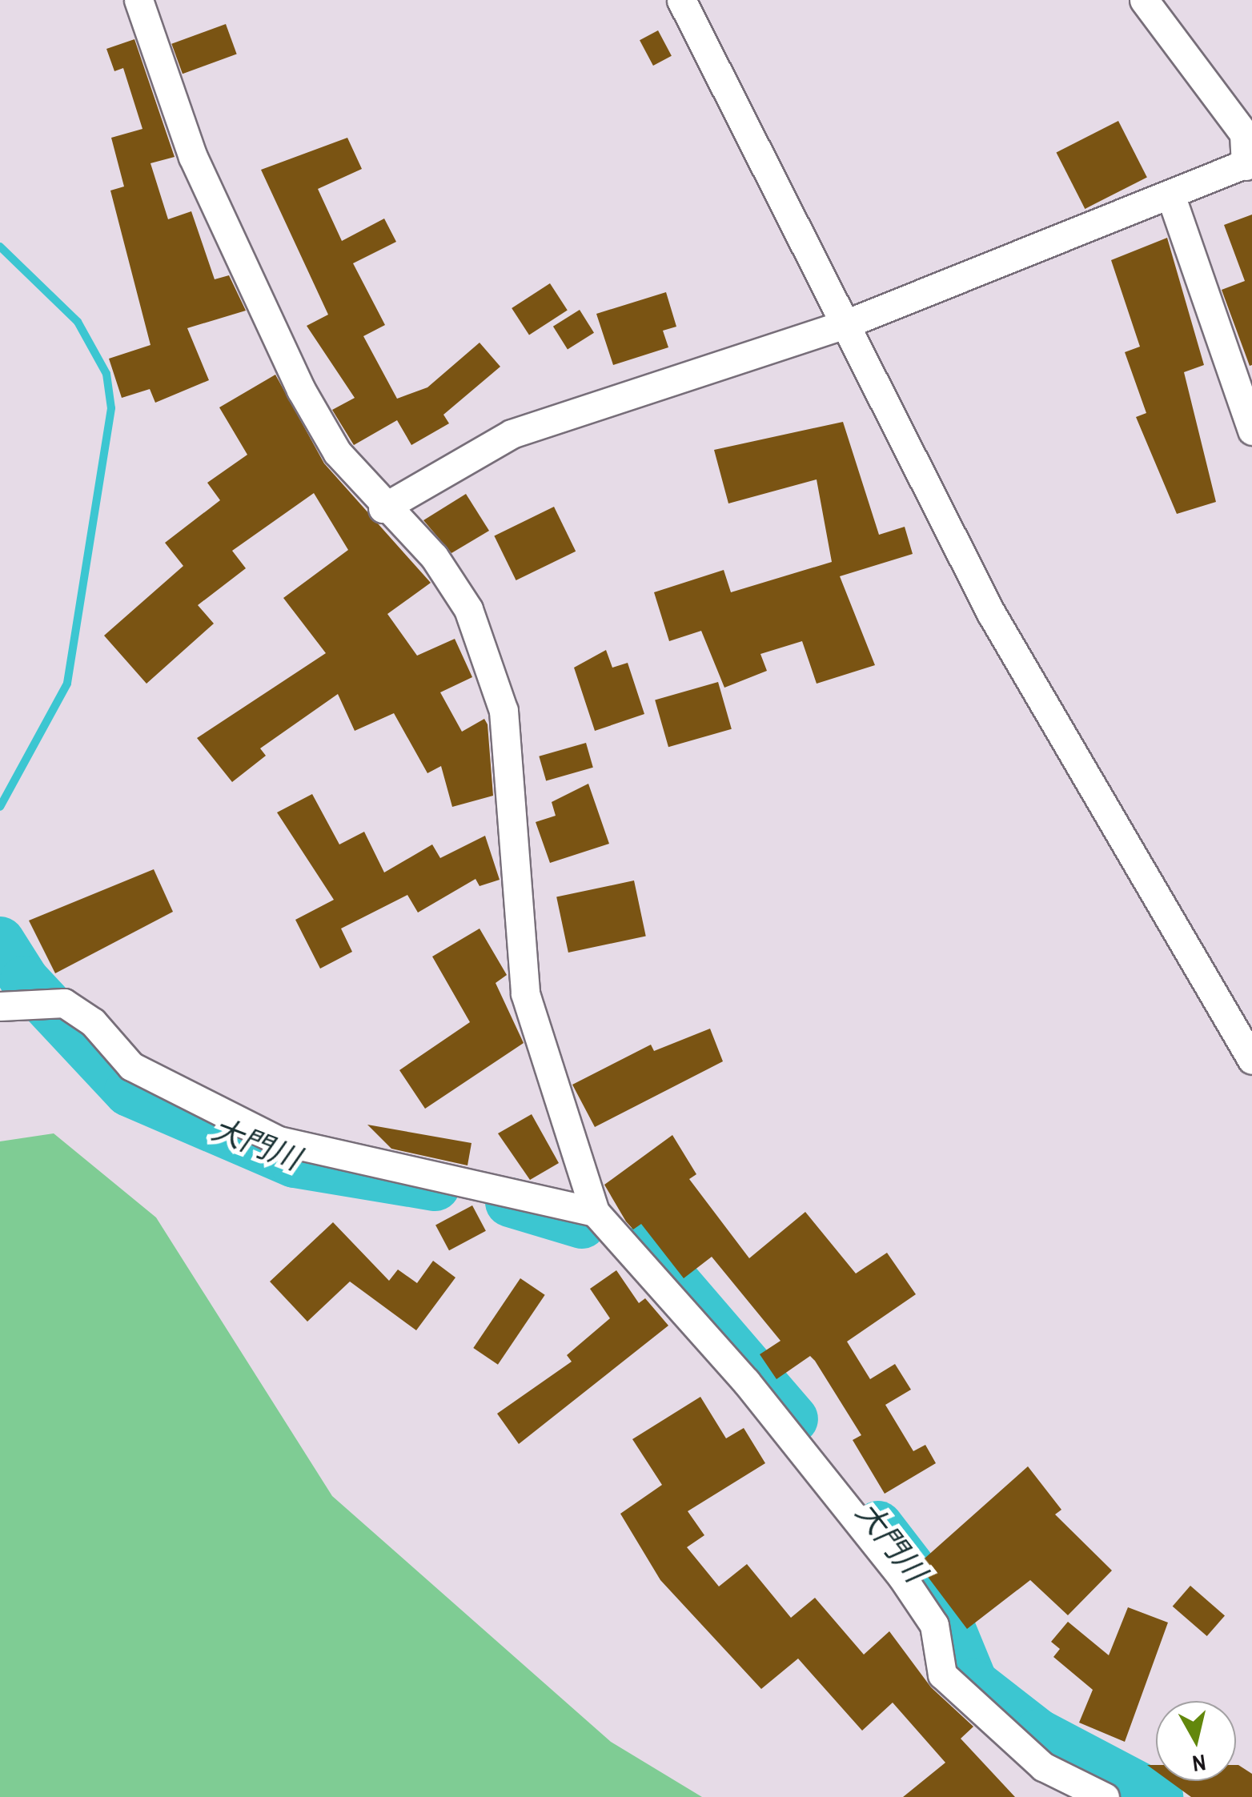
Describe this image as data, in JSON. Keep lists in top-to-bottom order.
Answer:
{
  "water": ["大門川"],
  "north": "bottom"
}
